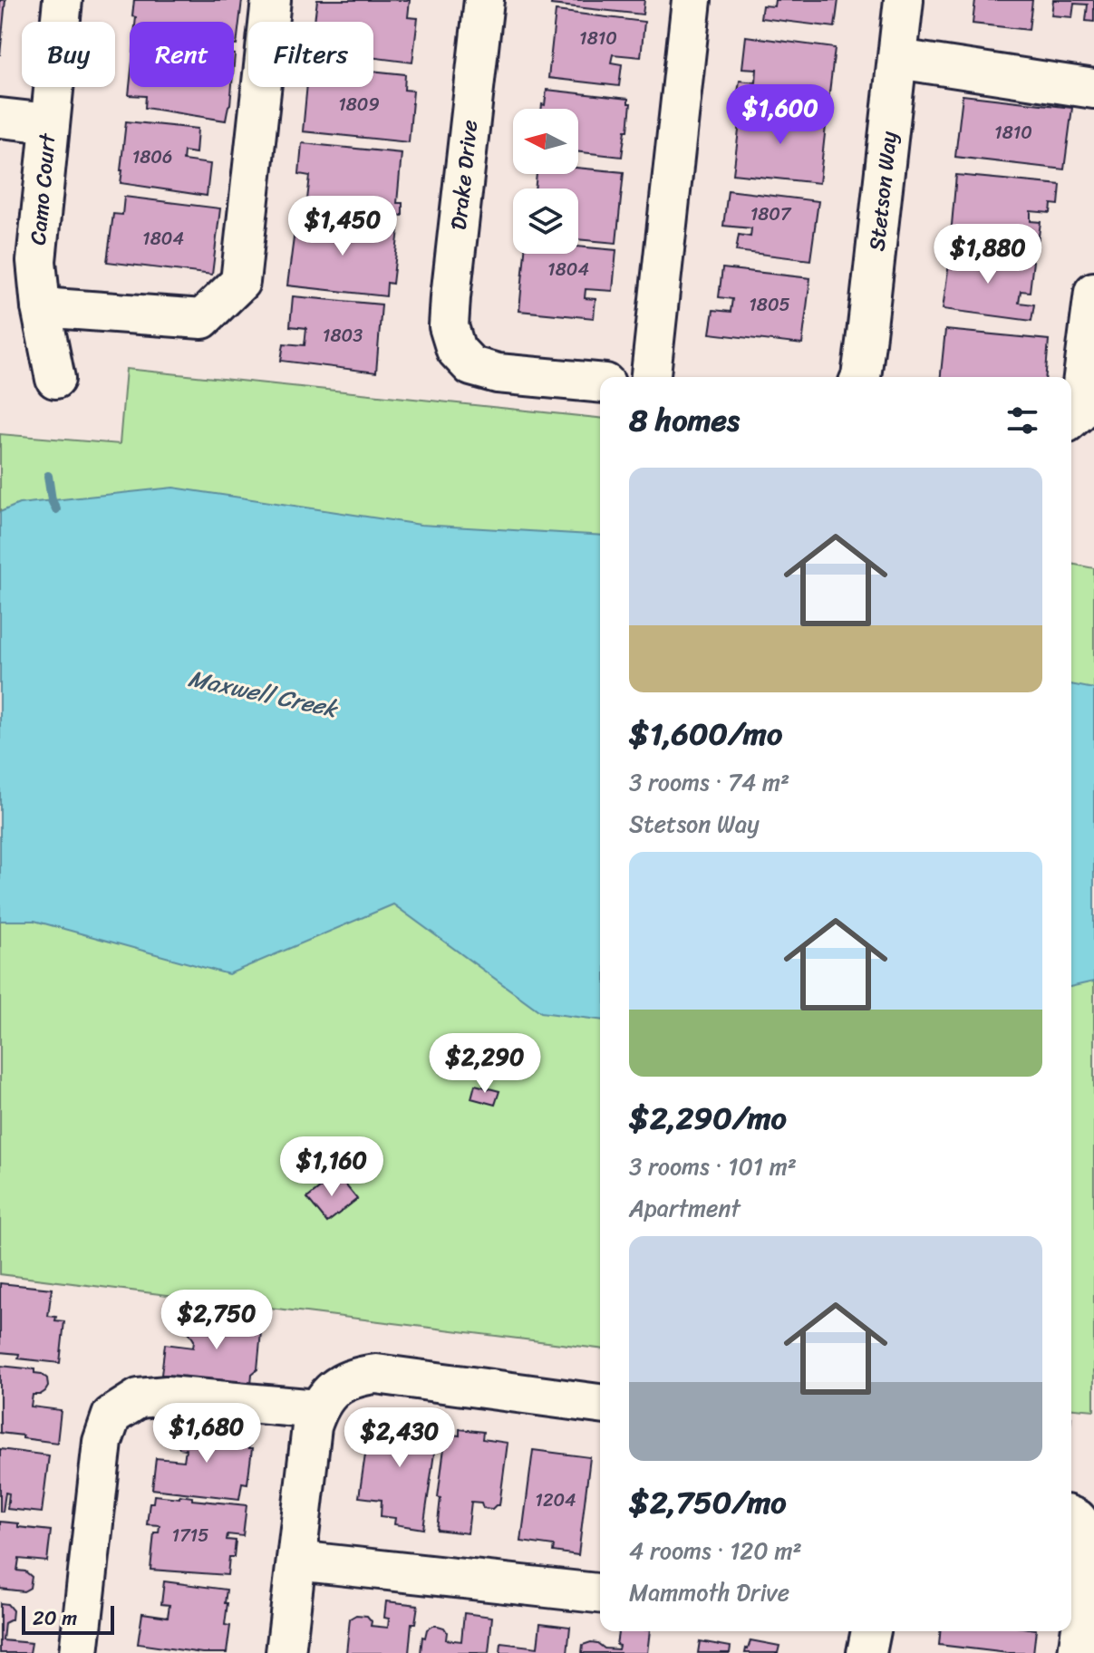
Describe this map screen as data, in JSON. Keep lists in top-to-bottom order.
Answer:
{
  "streets": {
    "street": ["Drake Drive", "Camo Court", "Stetson Way"]
  },
  "water": ["Maxwell Creek"],
  "house_numbers": [
    "1810",
    "1809",
    "1810",
    "1806",
    "1807",
    "1804",
    "1804",
    "1805",
    "1803",
    "1204",
    "1715"
  ],
  "scale_bar": "20 m",
  "north": "left",
  "page": {
    "chip": ["Buy", "Rent", "Filters"],
    "price": [
      "$1,600",
      "$1,450",
      "$1,880",
      "$2,290",
      "$1,160",
      "$2,750",
      "$1,680",
      "$2,430"
    ],
    "heading": "8 homes",
    "list": [
      {
        "name": "$1,600/mo",
        "note": "3 rooms · 74 m² · Stetson Way"
      },
      {
        "name": "$2,290/mo",
        "note": "3 rooms · 101 m² · Apartment"
      },
      {
        "name": "$2,750/mo",
        "note": "4 rooms · 120 m² · Mammoth Drive"
      }
    ],
    "scale": "20 m"
  }
}
